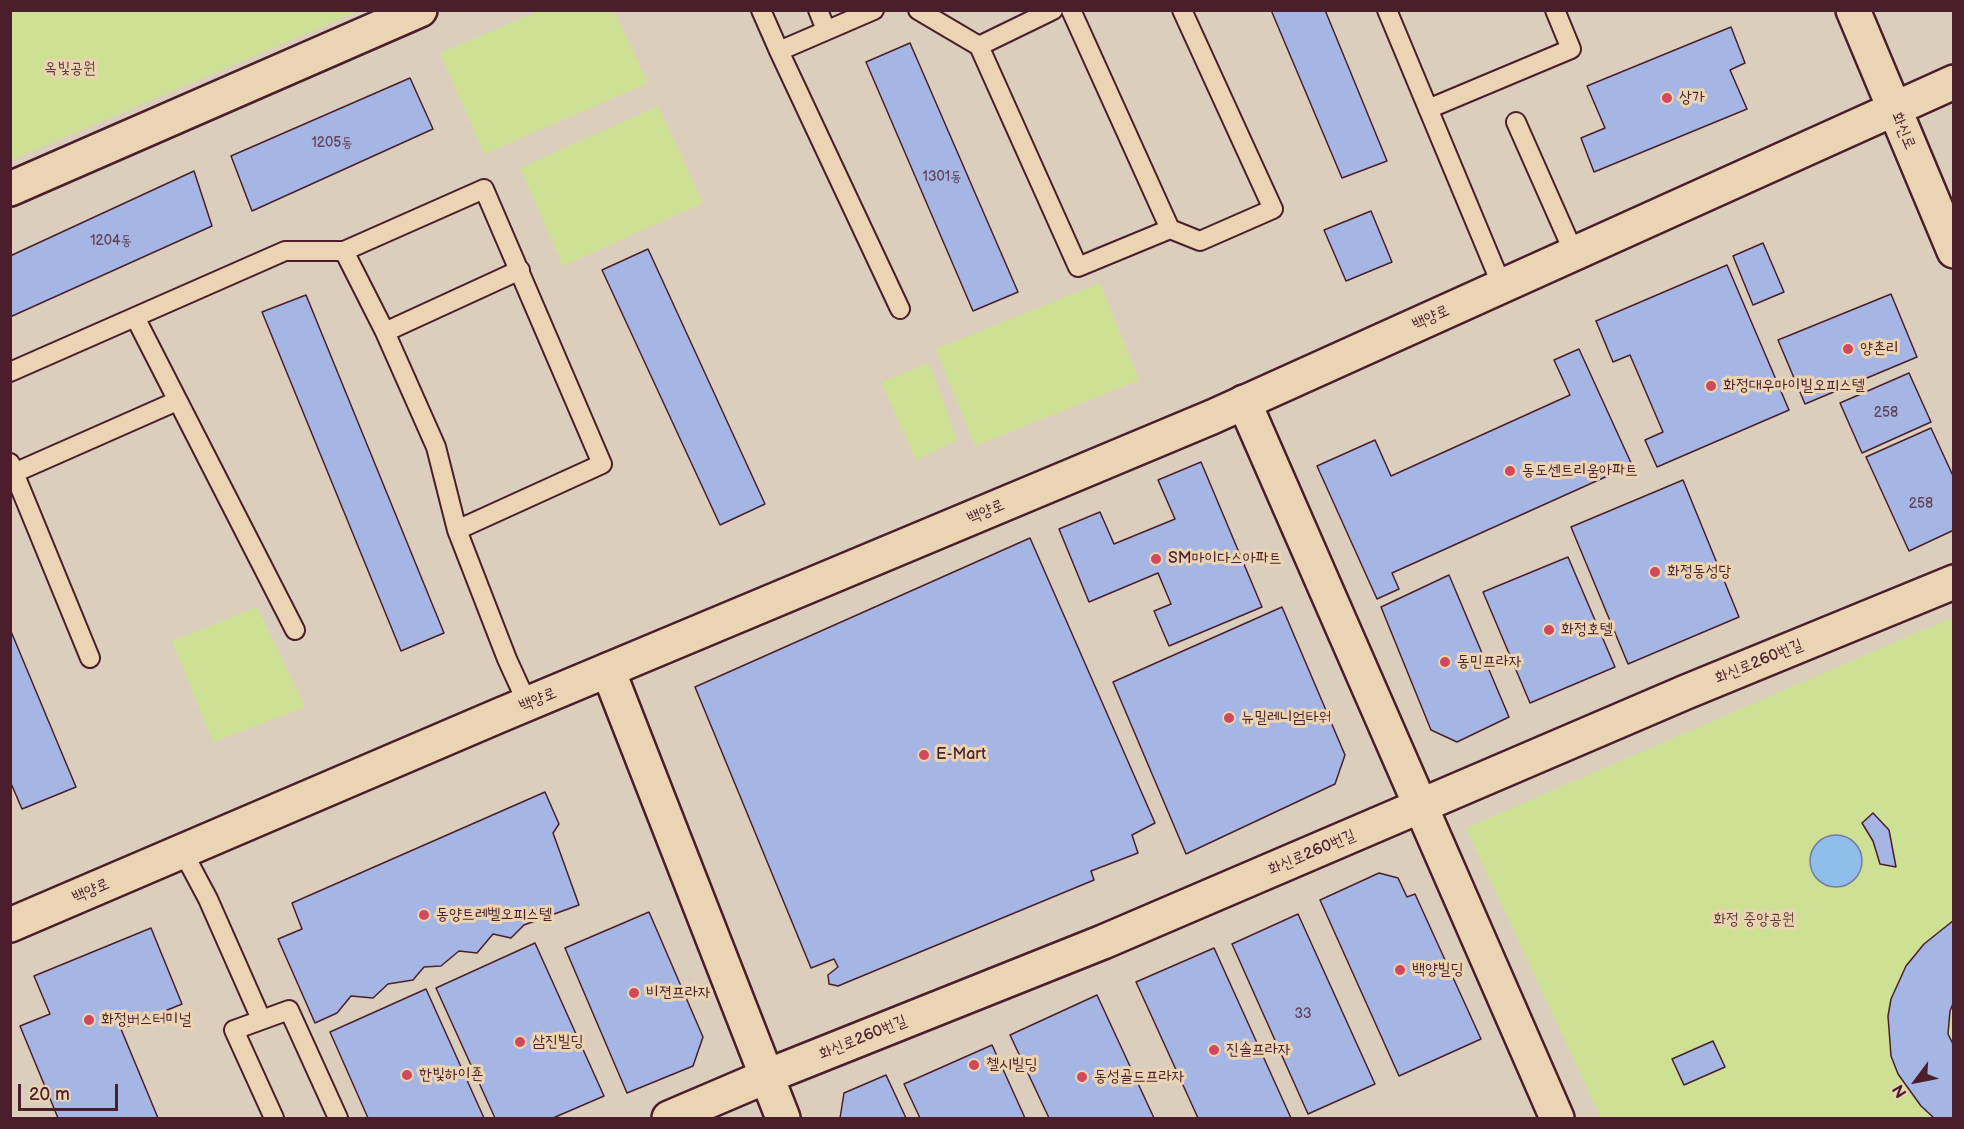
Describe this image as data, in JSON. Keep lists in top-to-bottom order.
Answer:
{
  "streets": {
    "street": ["화신로", "백양로", "화신로260번길"]
  },
  "crossings": [
    ["화신로", "백양로"]
  ],
  "parks": ["옥빛공원", "화정 중앙공원"],
  "places": [
    "상가",
    "양촌리",
    "화정대우마이빌오피스텔",
    "동도센트리움아파트",
    "SM마이다스아파트",
    "화정동성당",
    "화정호텔",
    "동민프라자",
    "뉴밀레니엄타워",
    "E-Mart",
    "동양트레벨오피스텔",
    "백양빌딩",
    "비젼프라자",
    "화정버스터미널",
    "삼진빌딩",
    "진솔프라자",
    "첼시빌딩",
    "한빛하이죤",
    "동성골드프라자"
  ],
  "house_numbers": [
    "1205동",
    "1301동",
    "1204동",
    "258",
    "258",
    "33"
  ],
  "scale_bar": "20 m",
  "north": "bottom left"
}
